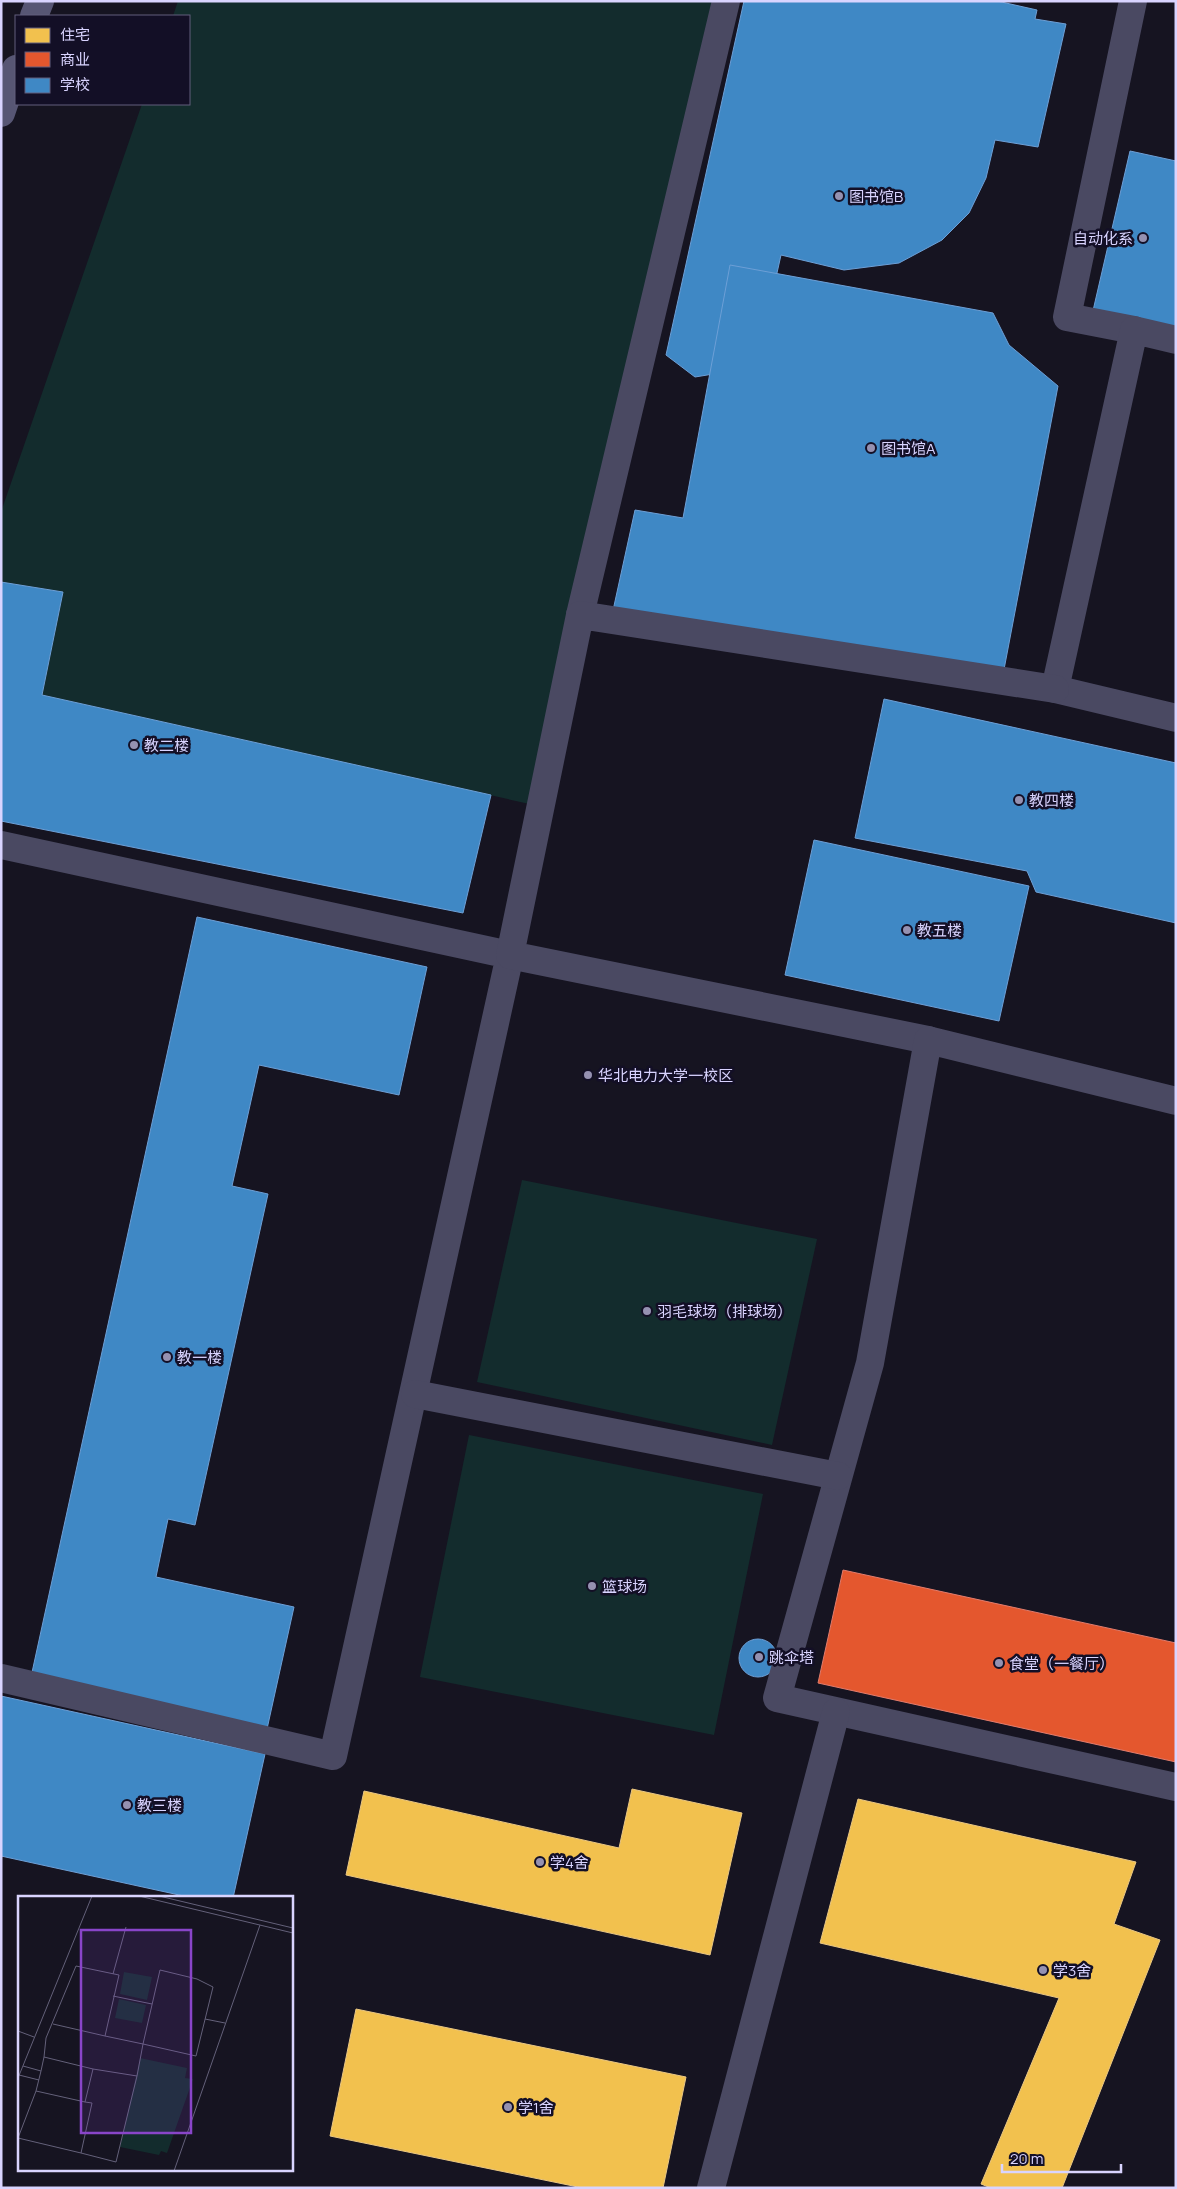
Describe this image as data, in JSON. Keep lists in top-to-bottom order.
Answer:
{
  "places": [
    "图书馆B",
    "自动化系",
    "图书馆A",
    "教二楼",
    "教四楼",
    "教五楼",
    "华北电力大学一校区",
    "羽毛球场（排球场）",
    "教一楼",
    "篮球场",
    "跳伞塔",
    "食堂（一餐厅）",
    "教三楼",
    "学4舍",
    "学3舍",
    "学1舍"
  ],
  "legend": ["住宅", "商业", "学校"],
  "scale_bar": "20 m"
}
